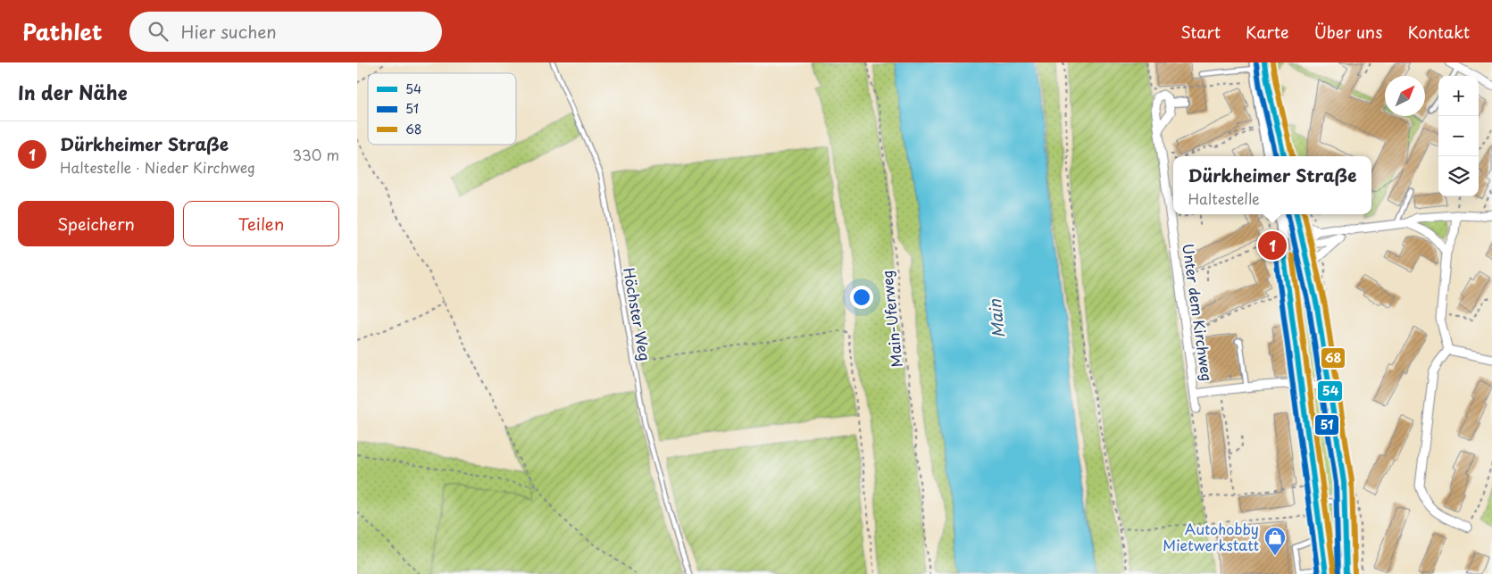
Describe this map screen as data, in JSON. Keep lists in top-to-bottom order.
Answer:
{
  "streets": {
    "street": ["Unter dem Kirchweg"],
    "lane": ["Höchster Weg"],
    "path": ["Main-Uferweg"]
  },
  "water": ["Main"],
  "places": {
    "shop": ["Autohobby Mietwerkstatt"]
  },
  "lines": ["transit line 54", "transit line 68", "transit line 51"],
  "legend": ["54", "51", "68"],
  "north": "top right",
  "page": {
    "header": "Pathlet",
    "search": "Hier suchen",
    "nav": [
      "Start",
      "Karte",
      "Über uns",
      "Kontakt"
    ],
    "heading": "In der Nähe",
    "map_buttons": ["+", "−"],
    "list": [
      {
        "mark": "1",
        "name": "Dürkheimer Straße",
        "note": "Haltestelle · Nieder Kirchweg",
        "value": "330 m"
      }
    ],
    "popup": ["Dürkheimer Straße", "Haltestelle"],
    "buttons": ["Speichern", "Teilen"],
    "pins": "1"
  }
}
